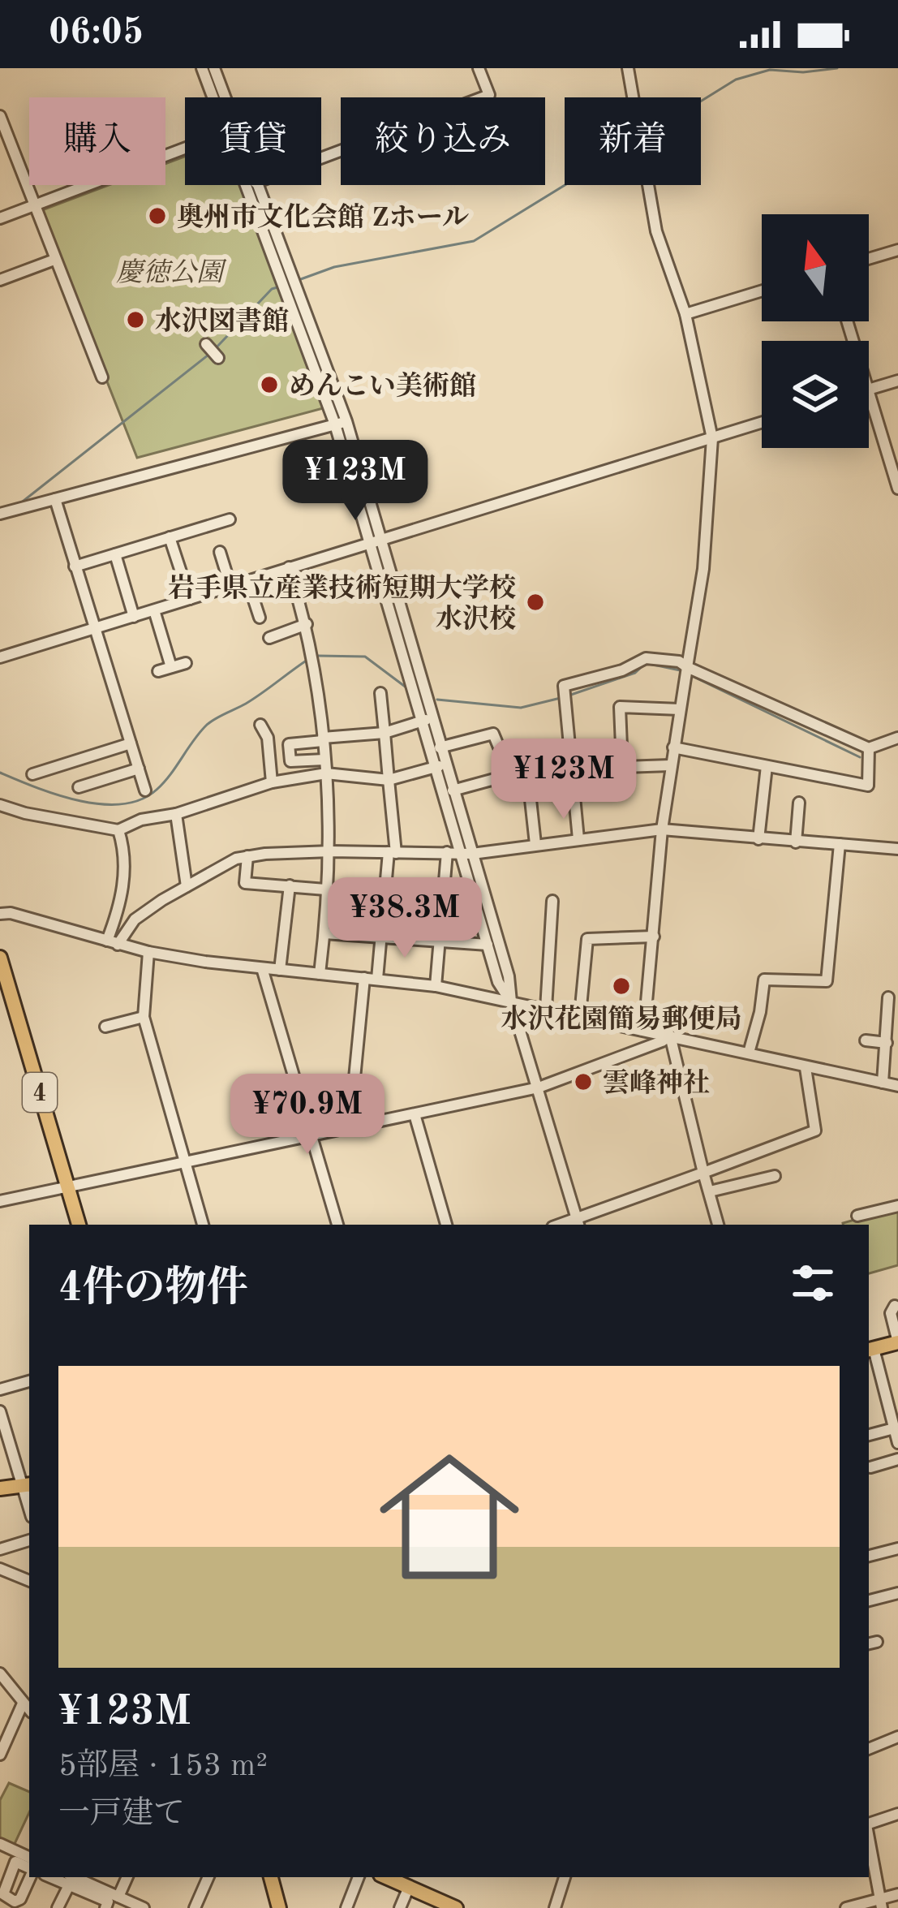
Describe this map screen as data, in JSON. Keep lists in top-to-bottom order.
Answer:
{
  "streets": {
    "highway": ["4"]
  },
  "parks": ["慶徳公園"],
  "places": [
    "奥州市文化会館 Zホール",
    "水沢図書館",
    "めんこい美術館",
    "岩手県立産業技術短期大学校 水沢校",
    "水沢花園簡易郵便局",
    "雲峰神社"
  ],
  "north": "top",
  "page": {
    "status": "06:05",
    "chip": [
      "購入",
      "賃貸",
      "絞り込み",
      "新着"
    ],
    "price": [
      "¥123M",
      "¥123M",
      "¥38.3M",
      "¥70.9M"
    ],
    "heading": "4件の物件",
    "list": [
      {
        "name": "¥123M",
        "note": "5部屋 · 153 m² · 一戸建て"
      }
    ]
  }
}
